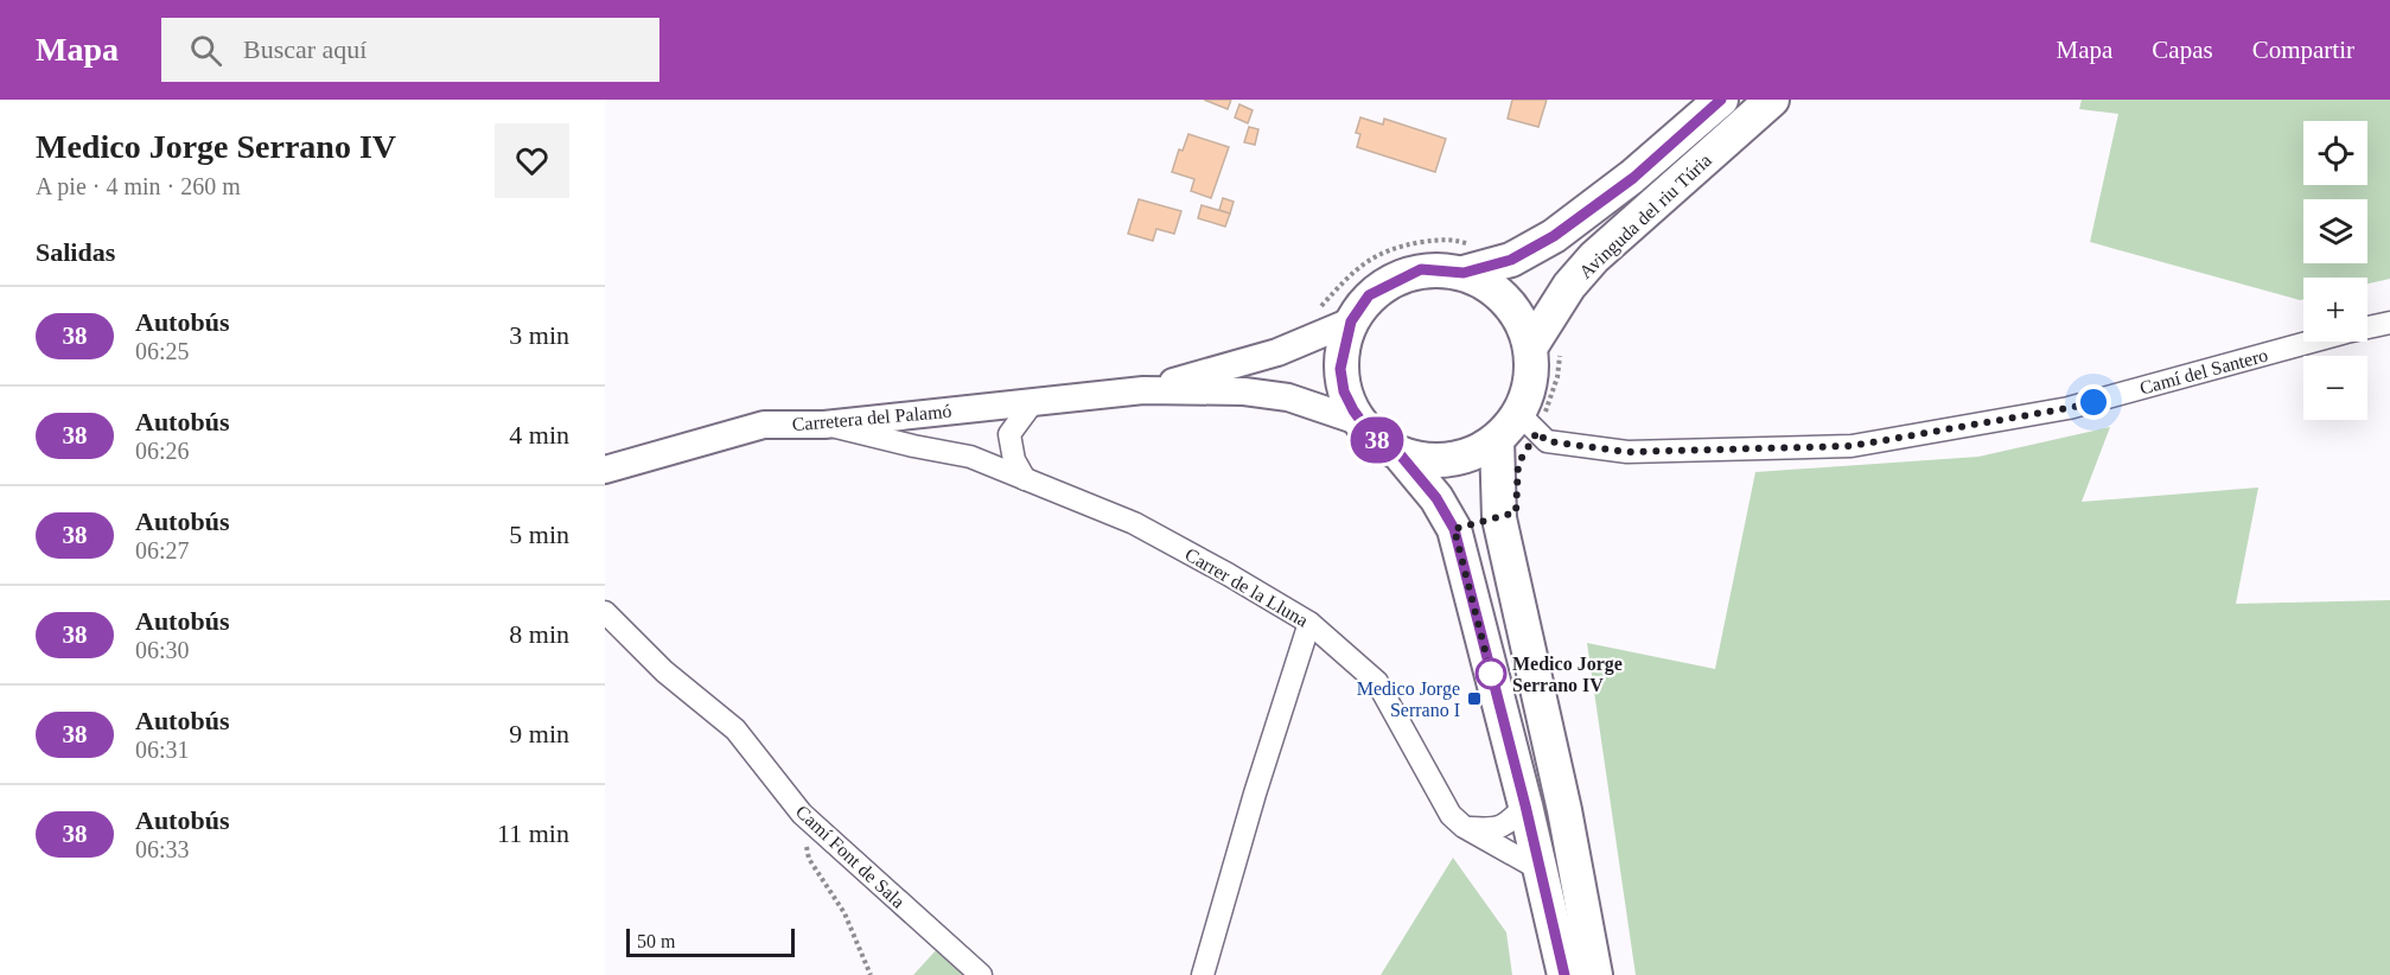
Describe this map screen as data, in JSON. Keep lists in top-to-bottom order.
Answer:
{
  "streets": {
    "main road": ["Avinguda del riu Túria"],
    "street": [
      "Camí del Santero",
      "Carretera del Palamó",
      "Carrer de la Lluna",
      "Camí Font de Sala"
    ]
  },
  "crossings": [
    ["Avinguda del riu Túria", "Camí del Santero"],
    ["Avinguda del riu Túria", "Carretera del Palamó"],
    ["Camí del Santero", "Carretera del Palamó"],
    ["Carretera del Palamó", "Carrer de la Lluna"]
  ],
  "places": {
    "other": ["Medico Jorge Serrano IV"],
    "transit": ["Medico Jorge Serrano I"]
  },
  "lines": ["bus line 38"],
  "scale_bar": "50 m",
  "page": {
    "header": "Mapa",
    "search": "Buscar aquí",
    "nav": ["Mapa", "Capas", "Compartir"],
    "heading": [
      ["Medico Jorge Serrano IV", "A pie · 4 min · 260 m"],
      "Salidas"
    ],
    "on_map": "38",
    "map_buttons": ["+", "−"],
    "list": [
      {
        "mark": "38",
        "name": "Autobús",
        "note": "06:25",
        "value": "3 min"
      },
      {
        "mark": "38",
        "name": "Autobús",
        "note": "06:26",
        "value": "4 min"
      },
      {
        "mark": "38",
        "name": "Autobús",
        "note": "06:27",
        "value": "5 min"
      },
      {
        "mark": "38",
        "name": "Autobús",
        "note": "06:30",
        "value": "8 min"
      },
      {
        "mark": "38",
        "name": "Autobús",
        "note": "06:31",
        "value": "9 min"
      },
      {
        "mark": "38",
        "name": "Autobús",
        "note": "06:33",
        "value": "11 min"
      }
    ],
    "scale": "50 m"
  }
}
